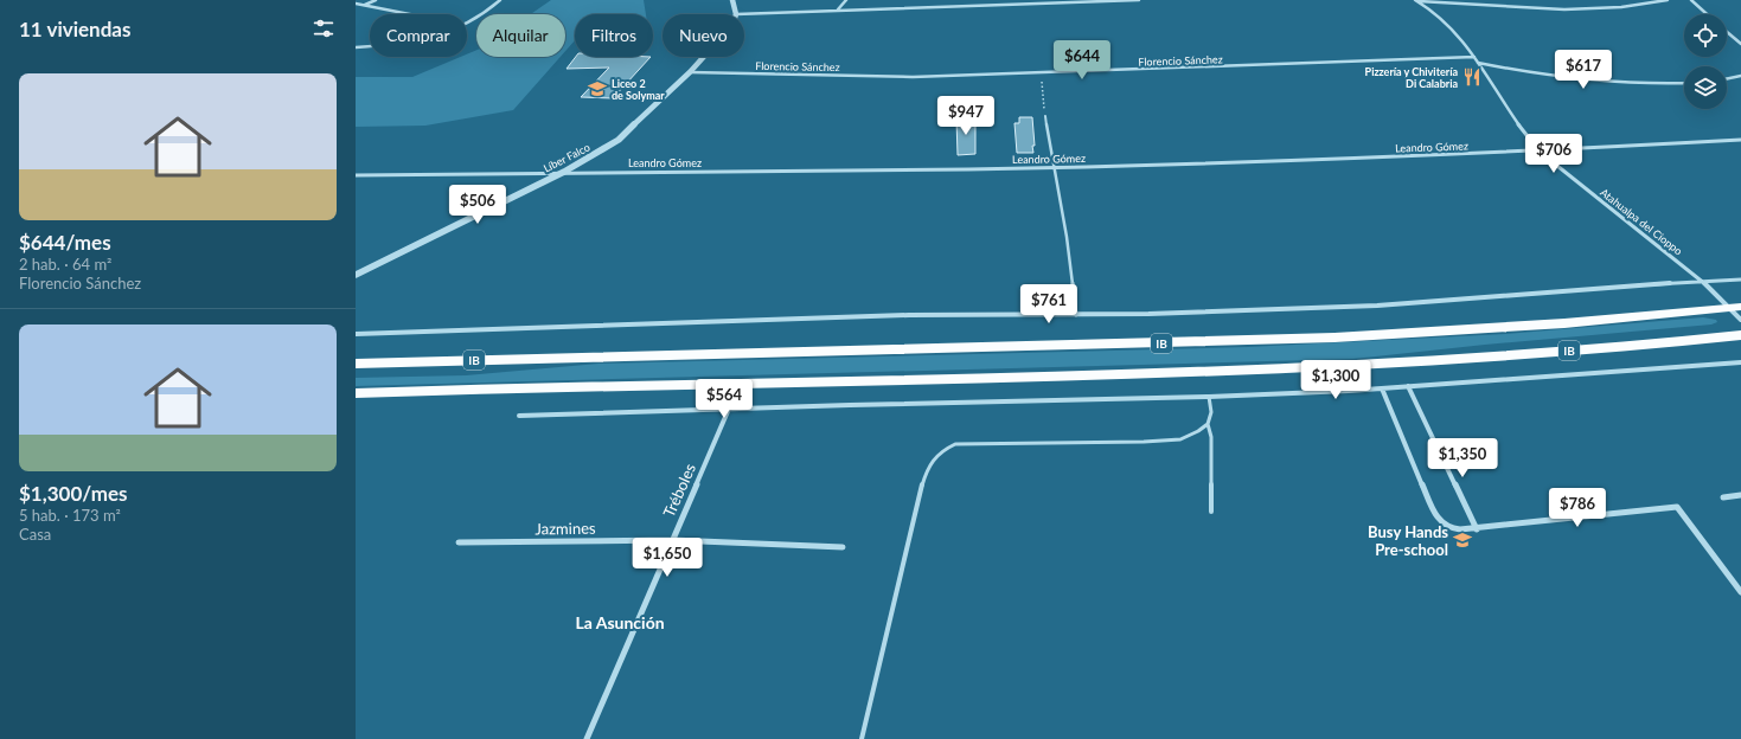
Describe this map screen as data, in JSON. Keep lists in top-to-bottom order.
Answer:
{
  "streets": {
    "highway": ["IB"],
    "street": [
      "Florencio Sánchez",
      "Leandro Gómez",
      "Líber Falco",
      "Atahualpa del Cioppo",
      "Tréboles",
      "Jazmines"
    ]
  },
  "crossings": [
    ["Florencio Sánchez", "Líber Falco"],
    ["Florencio Sánchez", "Atahualpa del Cioppo"],
    ["Leandro Gómez", "Líber Falco"],
    ["Leandro Gómez", "Atahualpa del Cioppo"],
    ["Atahualpa del Cioppo", "IB"],
    ["Tréboles", "Jazmines"]
  ],
  "districts": ["La Asunción"],
  "places": {
    "restaurant": ["Pizzería y Chivitería Di Calabria"],
    "school or university": ["Liceo 2 de Solymar", "Busy Hands Pre-school"]
  },
  "page": {
    "heading": "11 viviendas",
    "chip": [
      "Comprar",
      "Alquilar",
      "Filtros",
      "Nuevo"
    ],
    "price": [
      "$644",
      "$617",
      "$947",
      "$706",
      "$506",
      "$761",
      "$1,300",
      "$564",
      "$1,350",
      "$786",
      "$1,650"
    ],
    "list": [
      {
        "name": "$644/mes",
        "note": "2 hab. · 64 m² · Florencio Sánchez"
      },
      {
        "name": "$1,300/mes",
        "note": "5 hab. · 173 m² · Casa"
      }
    ]
  }
}
